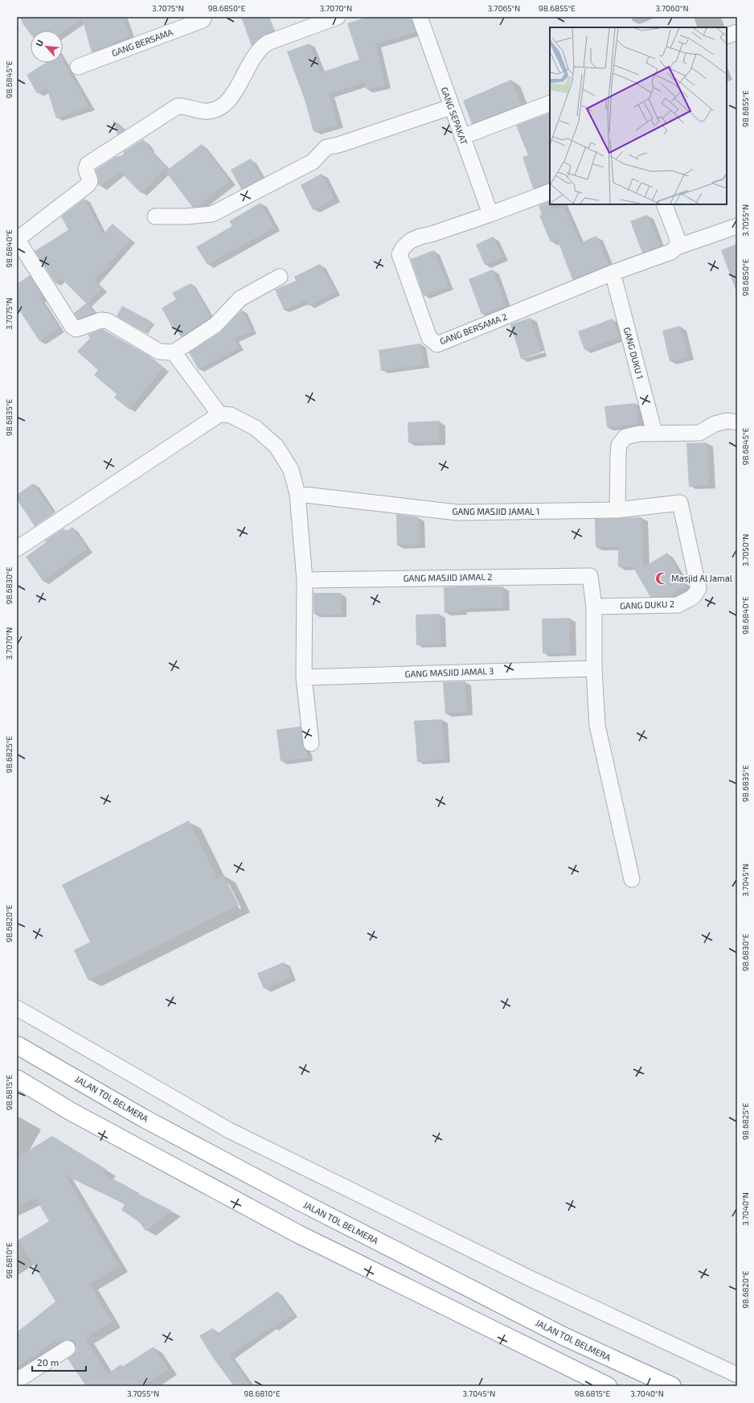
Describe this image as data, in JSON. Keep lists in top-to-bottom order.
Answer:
{
  "streets": {
    "highway": ["JALAN TOL BELMERA"],
    "street": [
      "GANG BERSAMA",
      "GANG SEPAKAT",
      "GANG BERSAMA 2",
      "GANG DUKU 1",
      "GANG MASJID JAMAL 1",
      "GANG MASJID JAMAL 2",
      "GANG DUKU 2",
      "GANG MASJID JAMAL 3"
    ]
  },
  "crossings": [
    ["GANG SEPAKAT", "GANG BERSAMA 2"],
    ["GANG BERSAMA 2", "GANG DUKU 1"],
    ["GANG MASJID JAMAL 1", "GANG DUKU 2"],
    ["GANG MASJID JAMAL 2", "GANG DUKU 2"]
  ],
  "places": {
    "mosque": ["Masjid Al Jamal"]
  },
  "scale_bar": "20 m",
  "north": "top left",
  "coordinates": [
    "3.7075°N",
    "98.6850°E",
    "3.7070°N",
    "3.7065°N",
    "98.6855°E",
    "3.7060°N",
    "98.6845°E",
    "3.7055°N",
    "98.6840°E",
    "98.6835°E",
    "3.7050°N",
    "98.6830°E",
    "98.6825°E",
    "3.7045°N",
    "98.6820°E",
    "98.6815°E",
    "3.7040°N",
    "98.6810°E"
  ]
}
